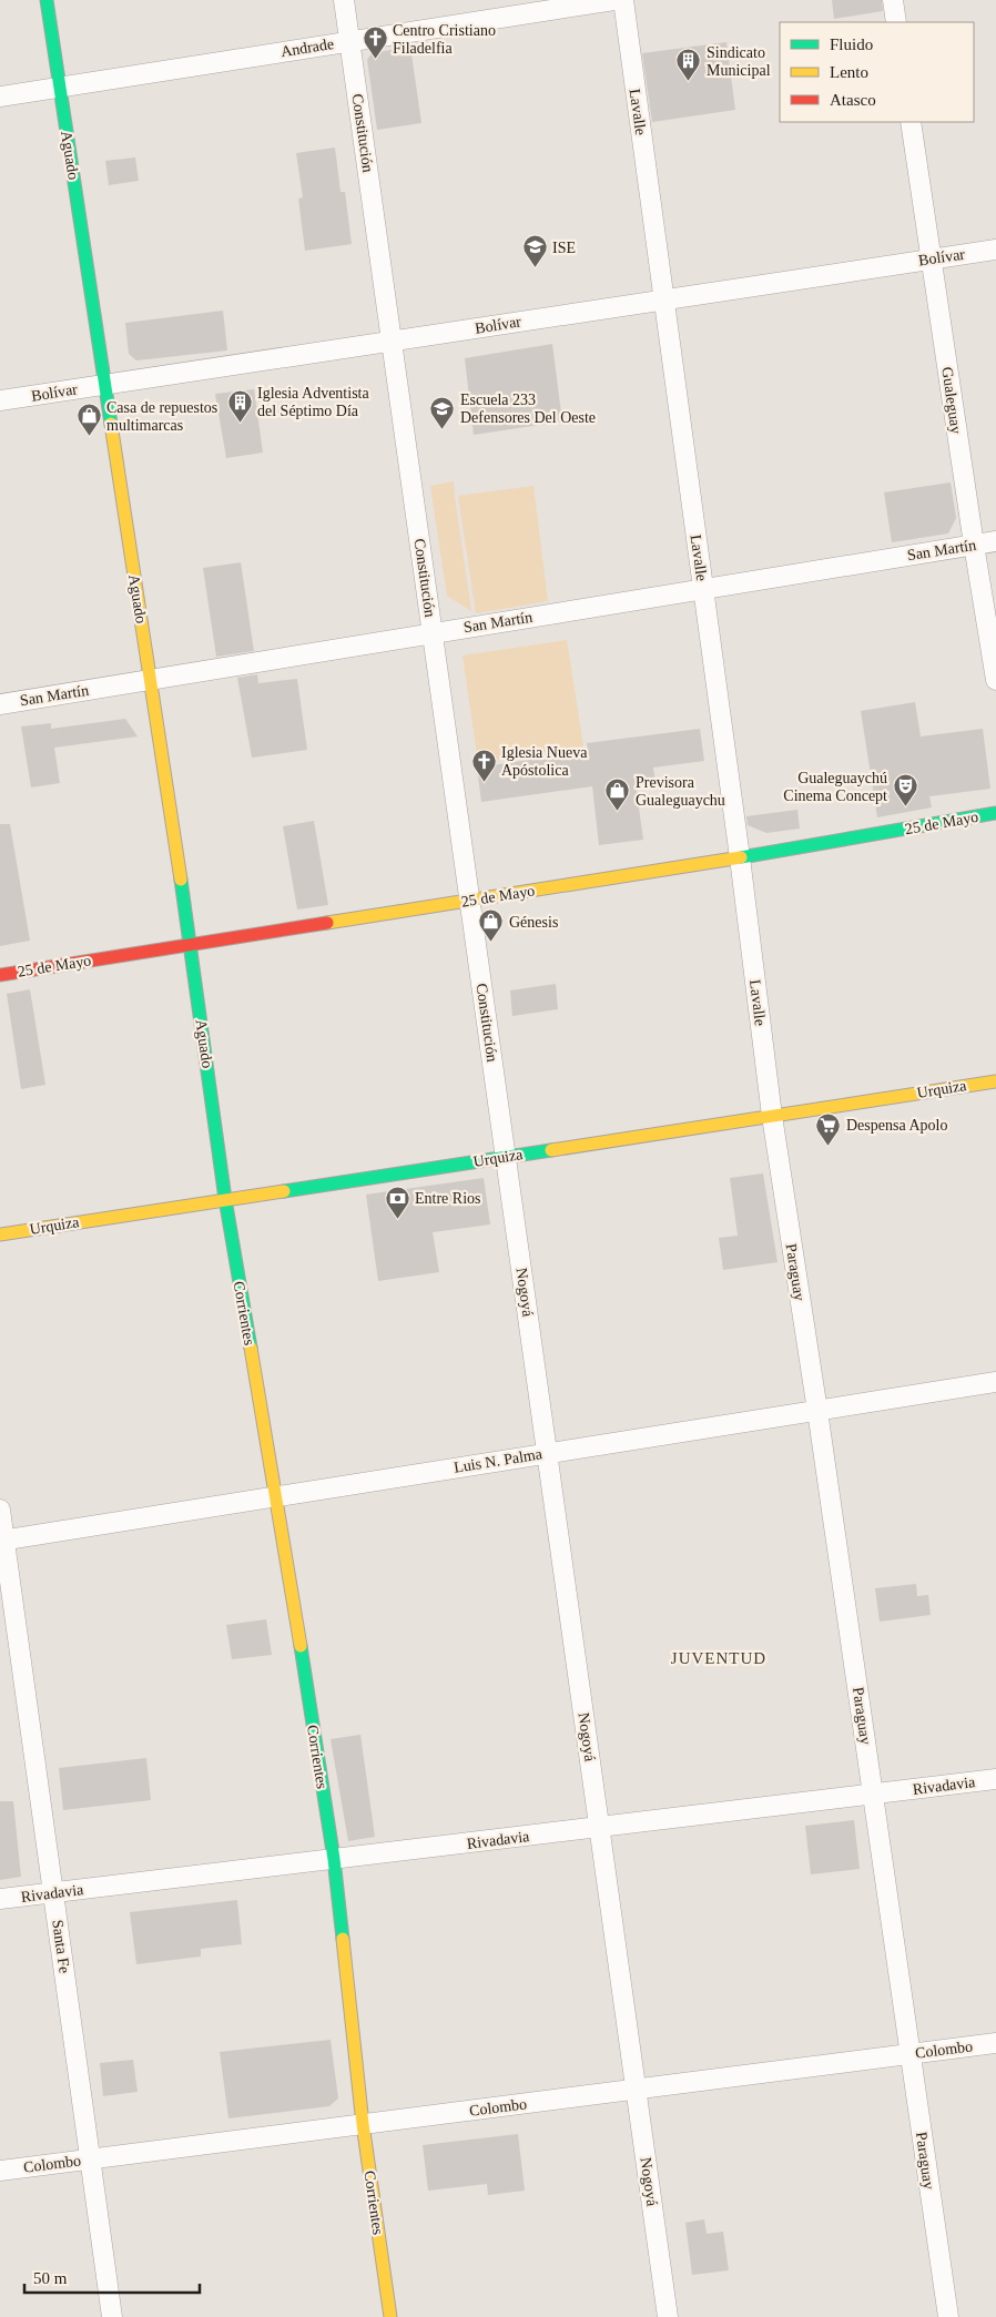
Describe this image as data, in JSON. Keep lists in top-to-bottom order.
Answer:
{
  "streets": {
    "street": [
      "Andrade",
      "Lavalle",
      "Constitución",
      "Aguado",
      "Bolívar",
      "Gualeguay",
      "San Martín",
      "25 de Mayo",
      "Urquiza",
      "Paraguay",
      "Nogoyá",
      "Corrientes",
      "Luis N. Palma",
      "Rivadavia",
      "Santa Fe",
      "Colombo"
    ]
  },
  "crossings": [
    ["Andrade", "Constitución"],
    ["Andrade", "Aguado"],
    ["Lavalle", "Bolívar"],
    ["Lavalle", "San Martín"],
    ["Lavalle", "25 de Mayo"],
    ["Lavalle", "Urquiza"],
    ["Lavalle", "Paraguay"],
    ["Constitución", "Bolívar"],
    ["Constitución", "San Martín"],
    ["Constitución", "25 de Mayo"],
    ["Constitución", "Urquiza"],
    ["Constitución", "Nogoyá"],
    ["Aguado", "Bolívar"],
    ["Aguado", "San Martín"],
    ["Aguado", "25 de Mayo"],
    ["Aguado", "Urquiza"],
    ["Aguado", "Corrientes"],
    ["Bolívar", "Gualeguay"],
    ["Gualeguay", "San Martín"],
    ["Urquiza", "Paraguay"],
    ["Urquiza", "Nogoyá"],
    ["Urquiza", "Corrientes"],
    ["Paraguay", "Luis N. Palma"],
    ["Paraguay", "Rivadavia"],
    ["Paraguay", "Colombo"],
    ["Nogoyá", "Luis N. Palma"],
    ["Nogoyá", "Rivadavia"],
    ["Nogoyá", "Colombo"],
    ["Corrientes", "Luis N. Palma"],
    ["Corrientes", "Rivadavia"],
    ["Corrientes", "Colombo"],
    ["Luis N. Palma", "Santa Fe"],
    ["Rivadavia", "Santa Fe"],
    ["Santa Fe", "Colombo"]
  ],
  "districts": ["JUVENTUD"],
  "places": {
    "church": ["Centro Cristiano Filadelfia", "Iglesia Nueva Apóstolica"],
    "building": ["Sindicato Municipal", "Iglesia Adventista del Séptimo Día"],
    "school or university": ["ISE", "Escuela 233 Defensores Del Oeste"],
    "shop": ["Casa de repuestos multimarcas", "Previsora Gualeguaychu", "Génesis"],
    "theatre": ["Gualeguaychú Cinema Concept"],
    "supermarket": ["Despensa Apolo"],
    "bank": ["Entre Rios"]
  },
  "legend": ["Fluido", "Lento", "Atasco"],
  "scale_bar": "50 m"
}
